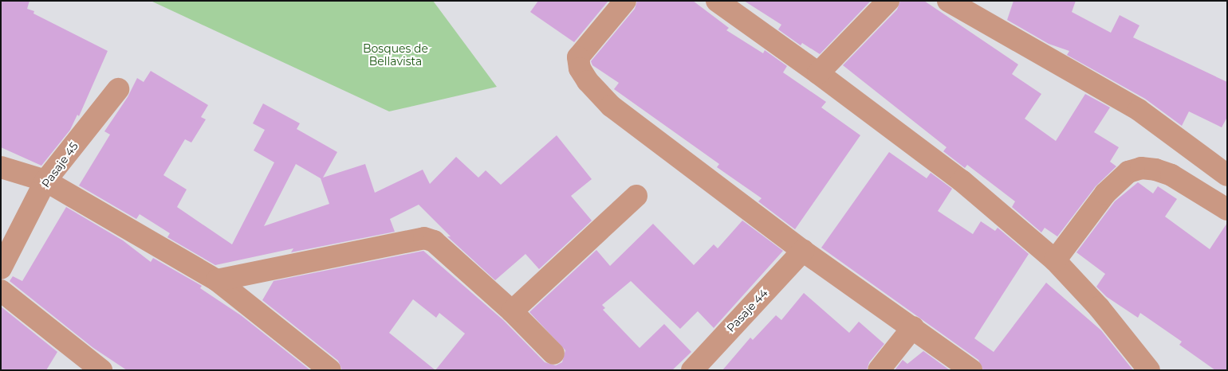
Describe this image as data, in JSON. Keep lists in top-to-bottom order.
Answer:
{
  "streets": {
    "street": ["Pasaje 45", "Pasaje 44"]
  },
  "parks": ["Bosques de Bellavista"]
}
